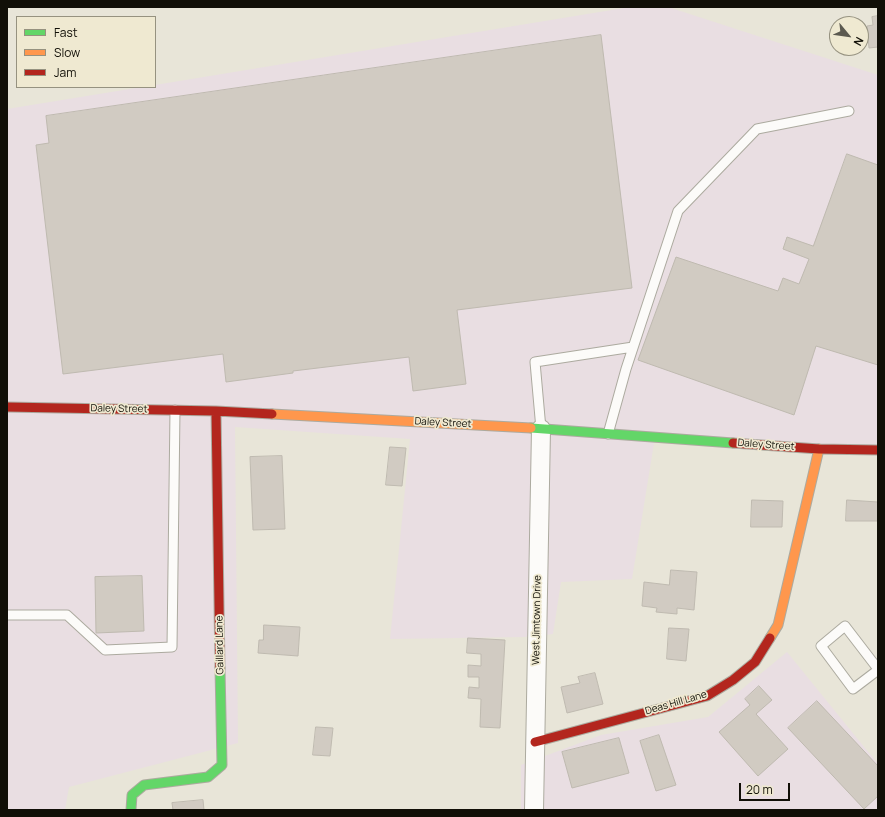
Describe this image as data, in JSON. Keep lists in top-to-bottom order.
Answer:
{
  "streets": {
    "street": [
      "Daley Street",
      "West Jimtown Drive",
      "Gaillard Lane",
      "Deas Hill Lane"
    ]
  },
  "crossings": [
    ["Daley Street", "West Jimtown Drive"],
    ["Daley Street", "Gaillard Lane"],
    ["Daley Street", "Deas Hill Lane"],
    ["West Jimtown Drive", "Deas Hill Lane"]
  ],
  "legend": ["Fast", "Slow", "Jam"],
  "scale_bar": "20 m",
  "north": "bottom right"
}
